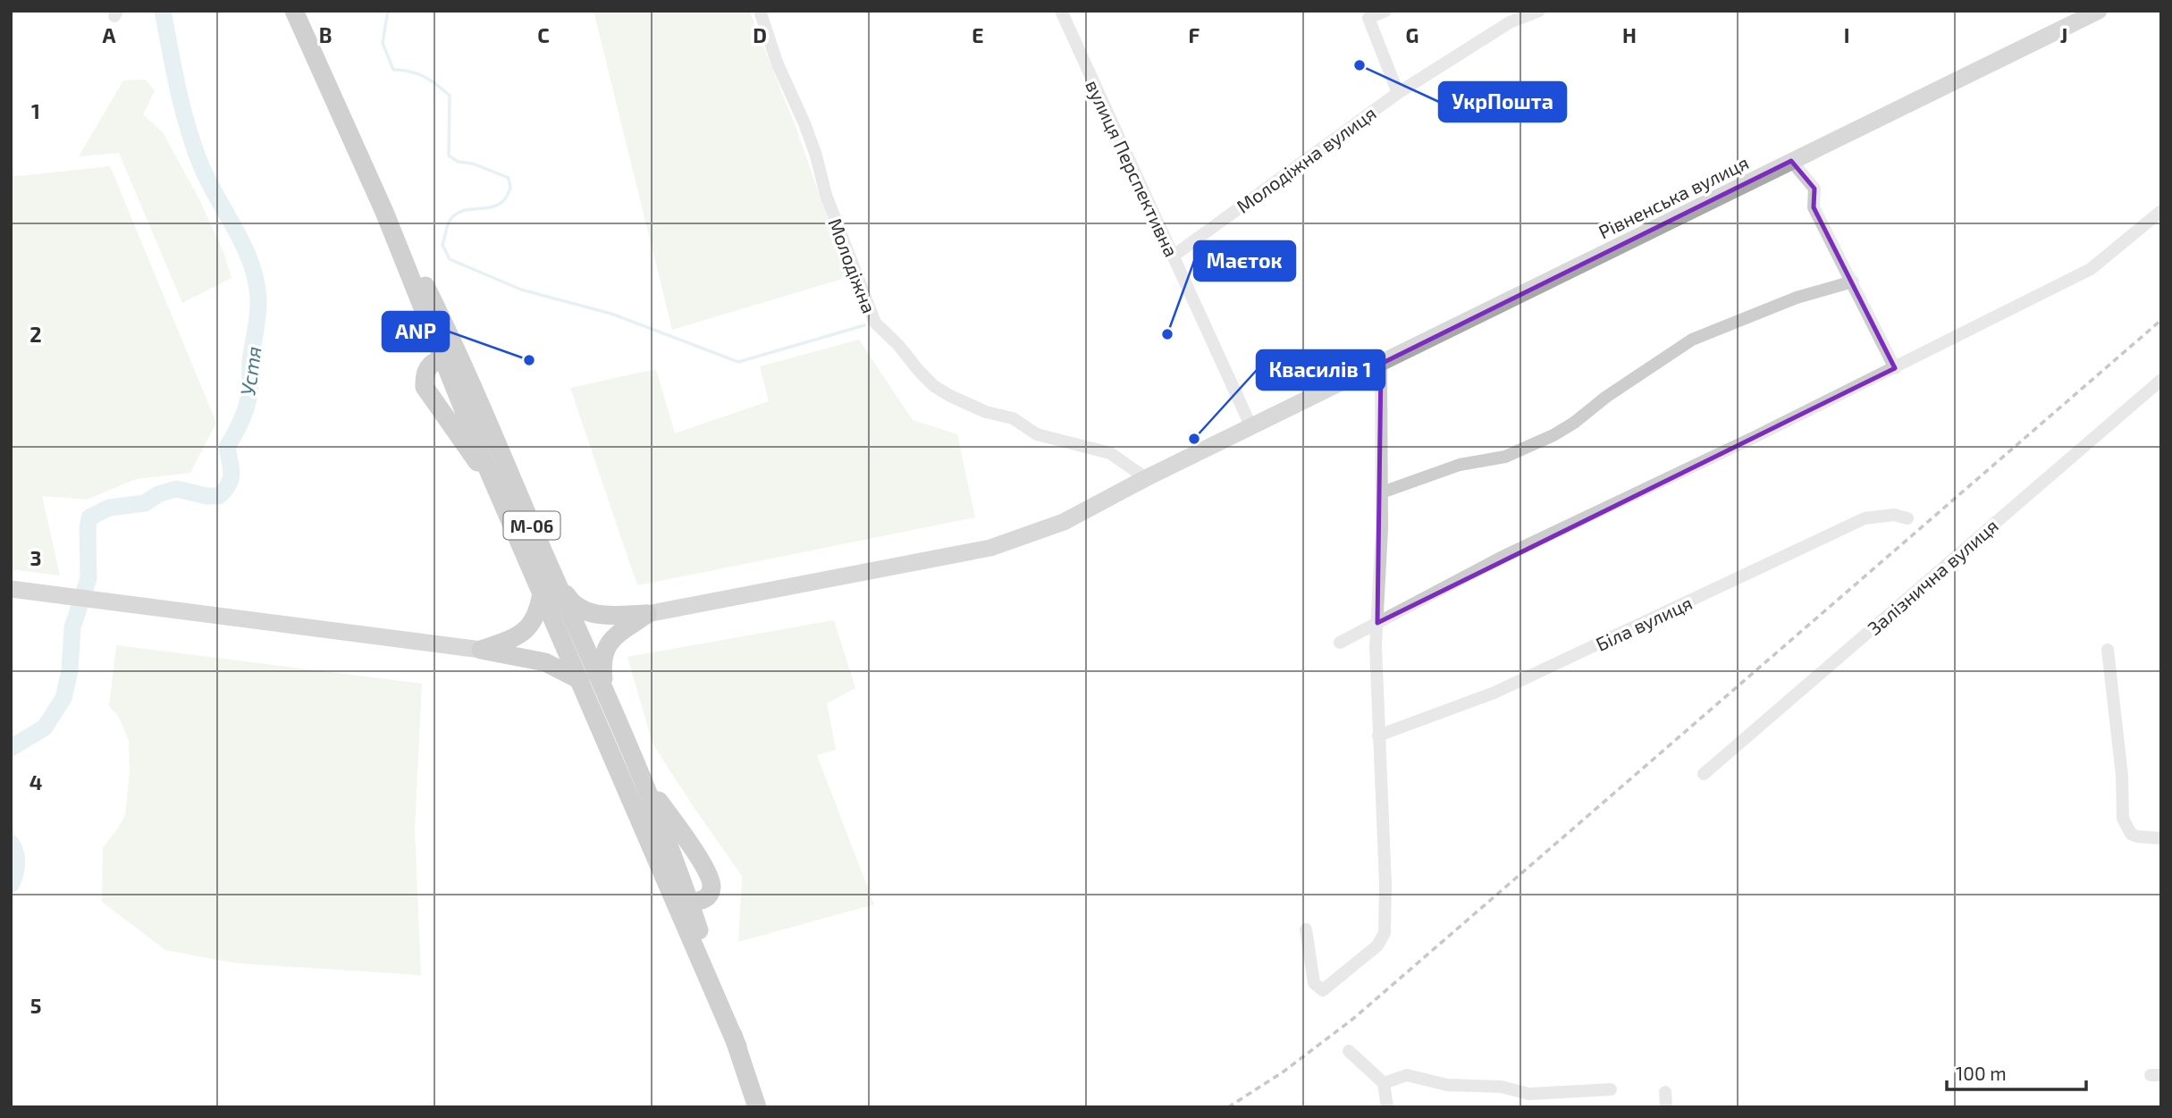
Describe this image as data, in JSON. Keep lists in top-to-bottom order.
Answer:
{
  "streets": {
    "highway": ["М-06"],
    "main road": ["Рівненська вулиця"],
    "street": [
      "Молодіжна вулиця",
      "вулиця Перспективна",
      "Молодіжна",
      "Залізнична вулиця",
      "Біла вулиця"
    ]
  },
  "crossings": [
    ["Молодіжна вулиця", "вулиця Перспективна"],
    ["вулиця Перспективна", "Рівненська вулиця"],
    ["Рівненська вулиця", "Молодіжна"]
  ],
  "water": ["Устя"],
  "places": [
    "УкрПошта",
    "Маєток",
    "ANP",
    "Квасилів 1"
  ],
  "scale_bar": "100 m",
  "grid": {
    "columns": [
      "A",
      "B",
      "C",
      "D",
      "E",
      "F",
      "G",
      "H",
      "I",
      "J"
    ],
    "rows": [
      "1",
      "2",
      "3",
      "4",
      "5"
    ]
  }
}
